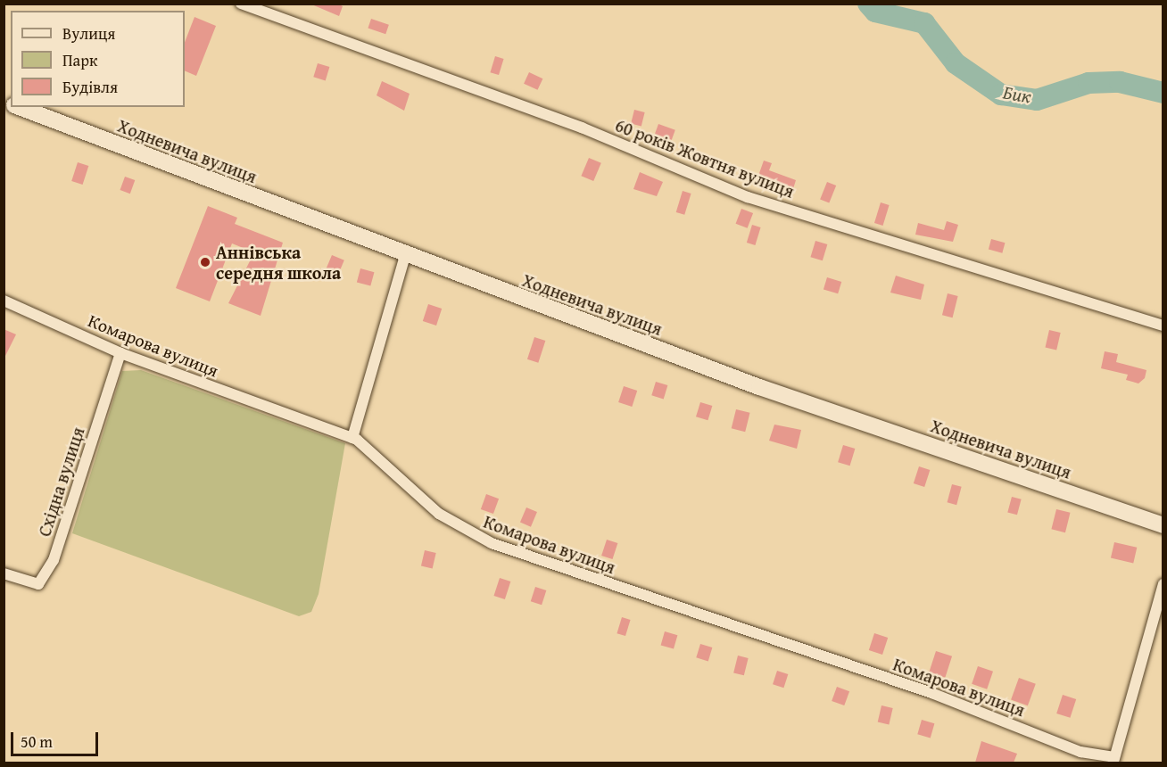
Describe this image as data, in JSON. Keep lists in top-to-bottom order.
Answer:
{
  "streets": {
    "main road": ["Ходневича вулиця"],
    "street": ["60 років Жовтня вулиця", "Комарова вулиця", "Східна вулиця"]
  },
  "crossings": [
    ["Комарова вулиця", "Східна вулиця"]
  ],
  "water": ["Бик"],
  "places": ["Аннівська середня школа"],
  "legend": ["Вулиця", "Парк", "Будівля"],
  "scale_bar": "50 m"
}
